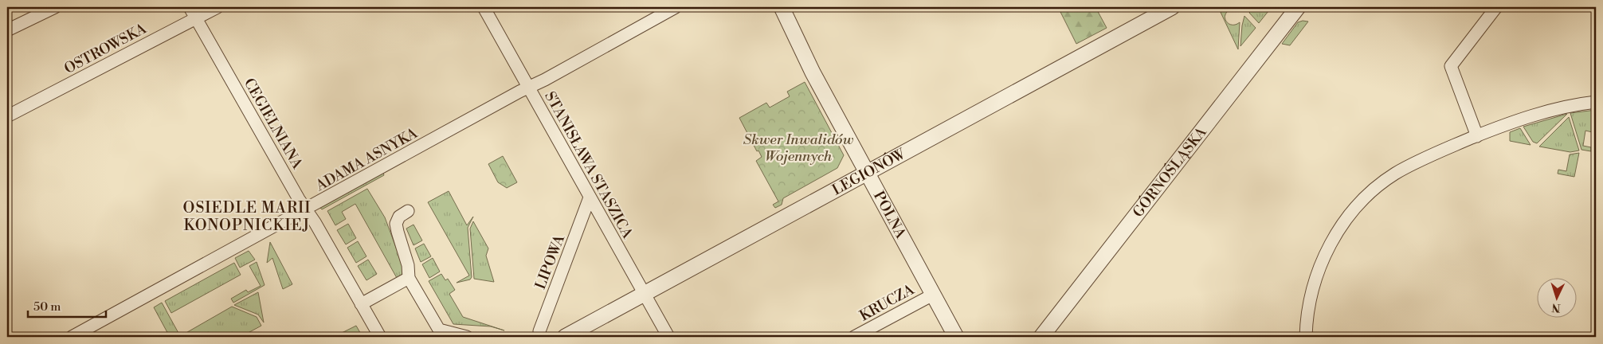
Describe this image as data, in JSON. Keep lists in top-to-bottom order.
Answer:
{
  "streets": {
    "street": [
      "OSTROWSKA",
      "CEGIELNIANA",
      "ADAMA ASNYKA",
      "STANISŁAWA STASZICA",
      "LEGIONÓW",
      "GÓRNOŚLĄSKA",
      "POLNA",
      "LIPOWA",
      "KRUCZA"
    ]
  },
  "crossings": [
    ["OSTROWSKA", "CEGIELNIANA"],
    ["CEGIELNIANA", "ADAMA ASNYKA"],
    ["ADAMA ASNYKA", "STANISŁAWA STASZICA"],
    ["STANISŁAWA STASZICA", "LEGIONÓW"],
    ["STANISŁAWA STASZICA", "LIPOWA"],
    ["LEGIONÓW", "POLNA"],
    ["POLNA", "KRUCZA"]
  ],
  "districts": ["OSIEDLE MARII KONOPNICKIEJ"],
  "parks": ["Skwer Inwalidów Wojennych"],
  "scale_bar": "50 m",
  "north": "bottom"
}
